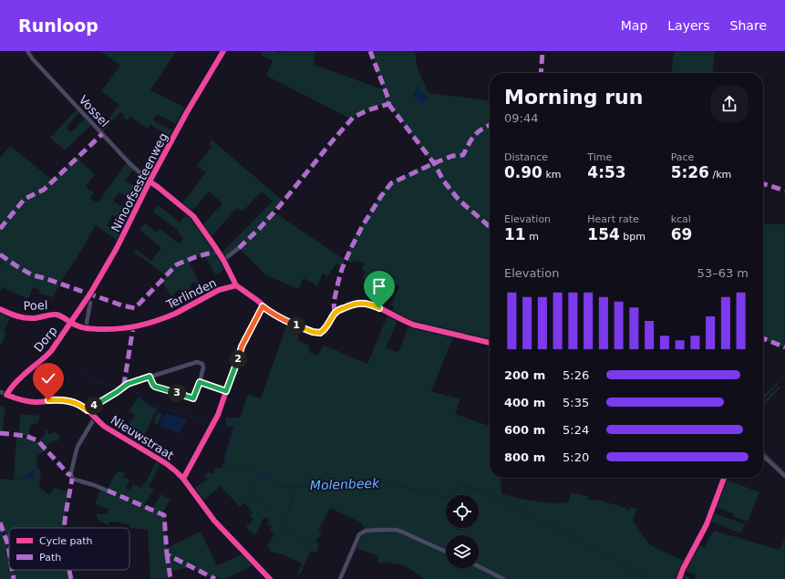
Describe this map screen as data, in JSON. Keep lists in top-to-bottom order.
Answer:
{
  "streets": {
    "street": [
      "Vossel",
      "Ninoofsesteenweg",
      "Terlinden",
      "Poel",
      "Dorp",
      "Nieuwstraat"
    ]
  },
  "crossings": [
    ["Vossel", "Ninoofsesteenweg"],
    ["Vossel", "Terlinden"],
    ["Ninoofsesteenweg", "Terlinden"],
    ["Ninoofsesteenweg", "Poel"],
    ["Ninoofsesteenweg", "Dorp"],
    ["Terlinden", "Poel"],
    ["Terlinden", "Dorp"],
    ["Poel", "Dorp"],
    ["Dorp", "Nieuwstraat"]
  ],
  "water": ["Molenbeek"],
  "legend": ["Cycle path", "Path"],
  "page": {
    "header": "Runloop",
    "nav": ["Map", "Layers", "Share"],
    "heading": ["Morning run", "09:44"],
    "stats": [
      ["Distance", "0.90 km"],
      ["Time", "4:53"],
      ["Pace", "5:26 /km"],
      ["Elevation", "11 m"],
      ["Heart rate", "154 bpm"],
      ["kcal", "69"]
    ],
    "chart": ["Elevation", "53–63 m"],
    "pins": [
      "1",
      "2",
      "3",
      "4"
    ],
    "list": [
      {
        "name": "200 m",
        "note": "5:26"
      },
      {
        "name": "400 m",
        "note": "5:35"
      },
      {
        "name": "600 m",
        "note": "5:24"
      },
      {
        "name": "800 m",
        "note": "5:20"
      }
    ]
  }
}
